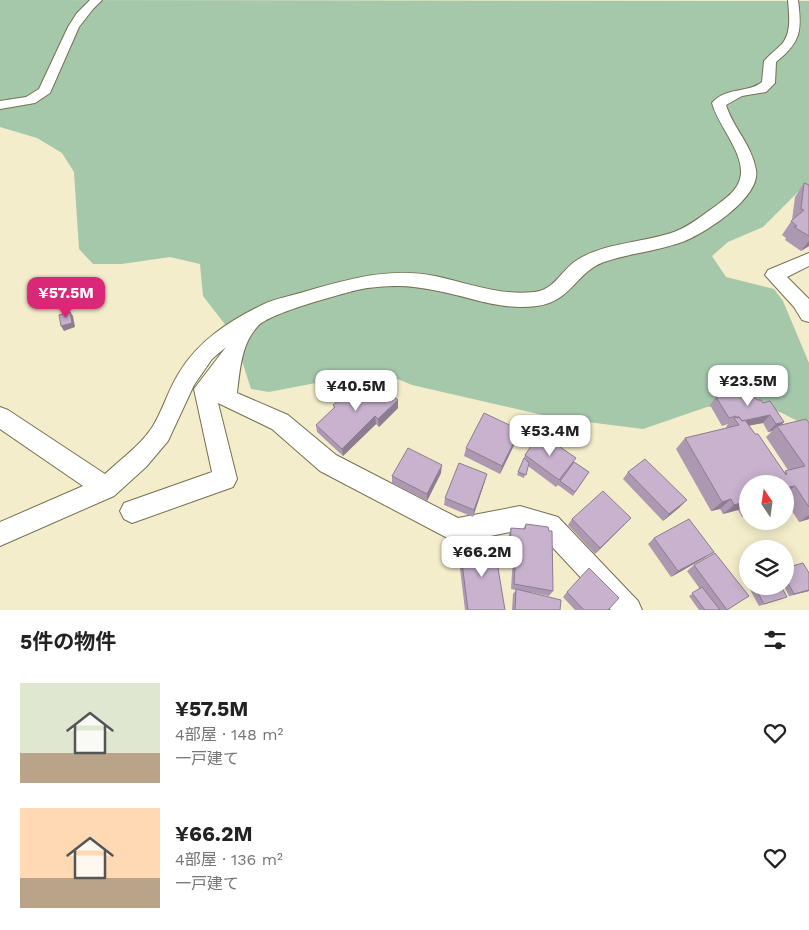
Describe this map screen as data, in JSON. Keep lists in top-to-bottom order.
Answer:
{
  "north": "top",
  "page": {
    "price": [
      "¥57.5M",
      "¥23.5M",
      "¥40.5M",
      "¥53.4M",
      "¥66.2M"
    ],
    "heading": "5件の物件",
    "list": [
      {
        "name": "¥57.5M",
        "note": "4部屋 · 148 m² · 一戸建て"
      },
      {
        "name": "¥66.2M",
        "note": "4部屋 · 136 m² · 一戸建て"
      }
    ]
  }
}
